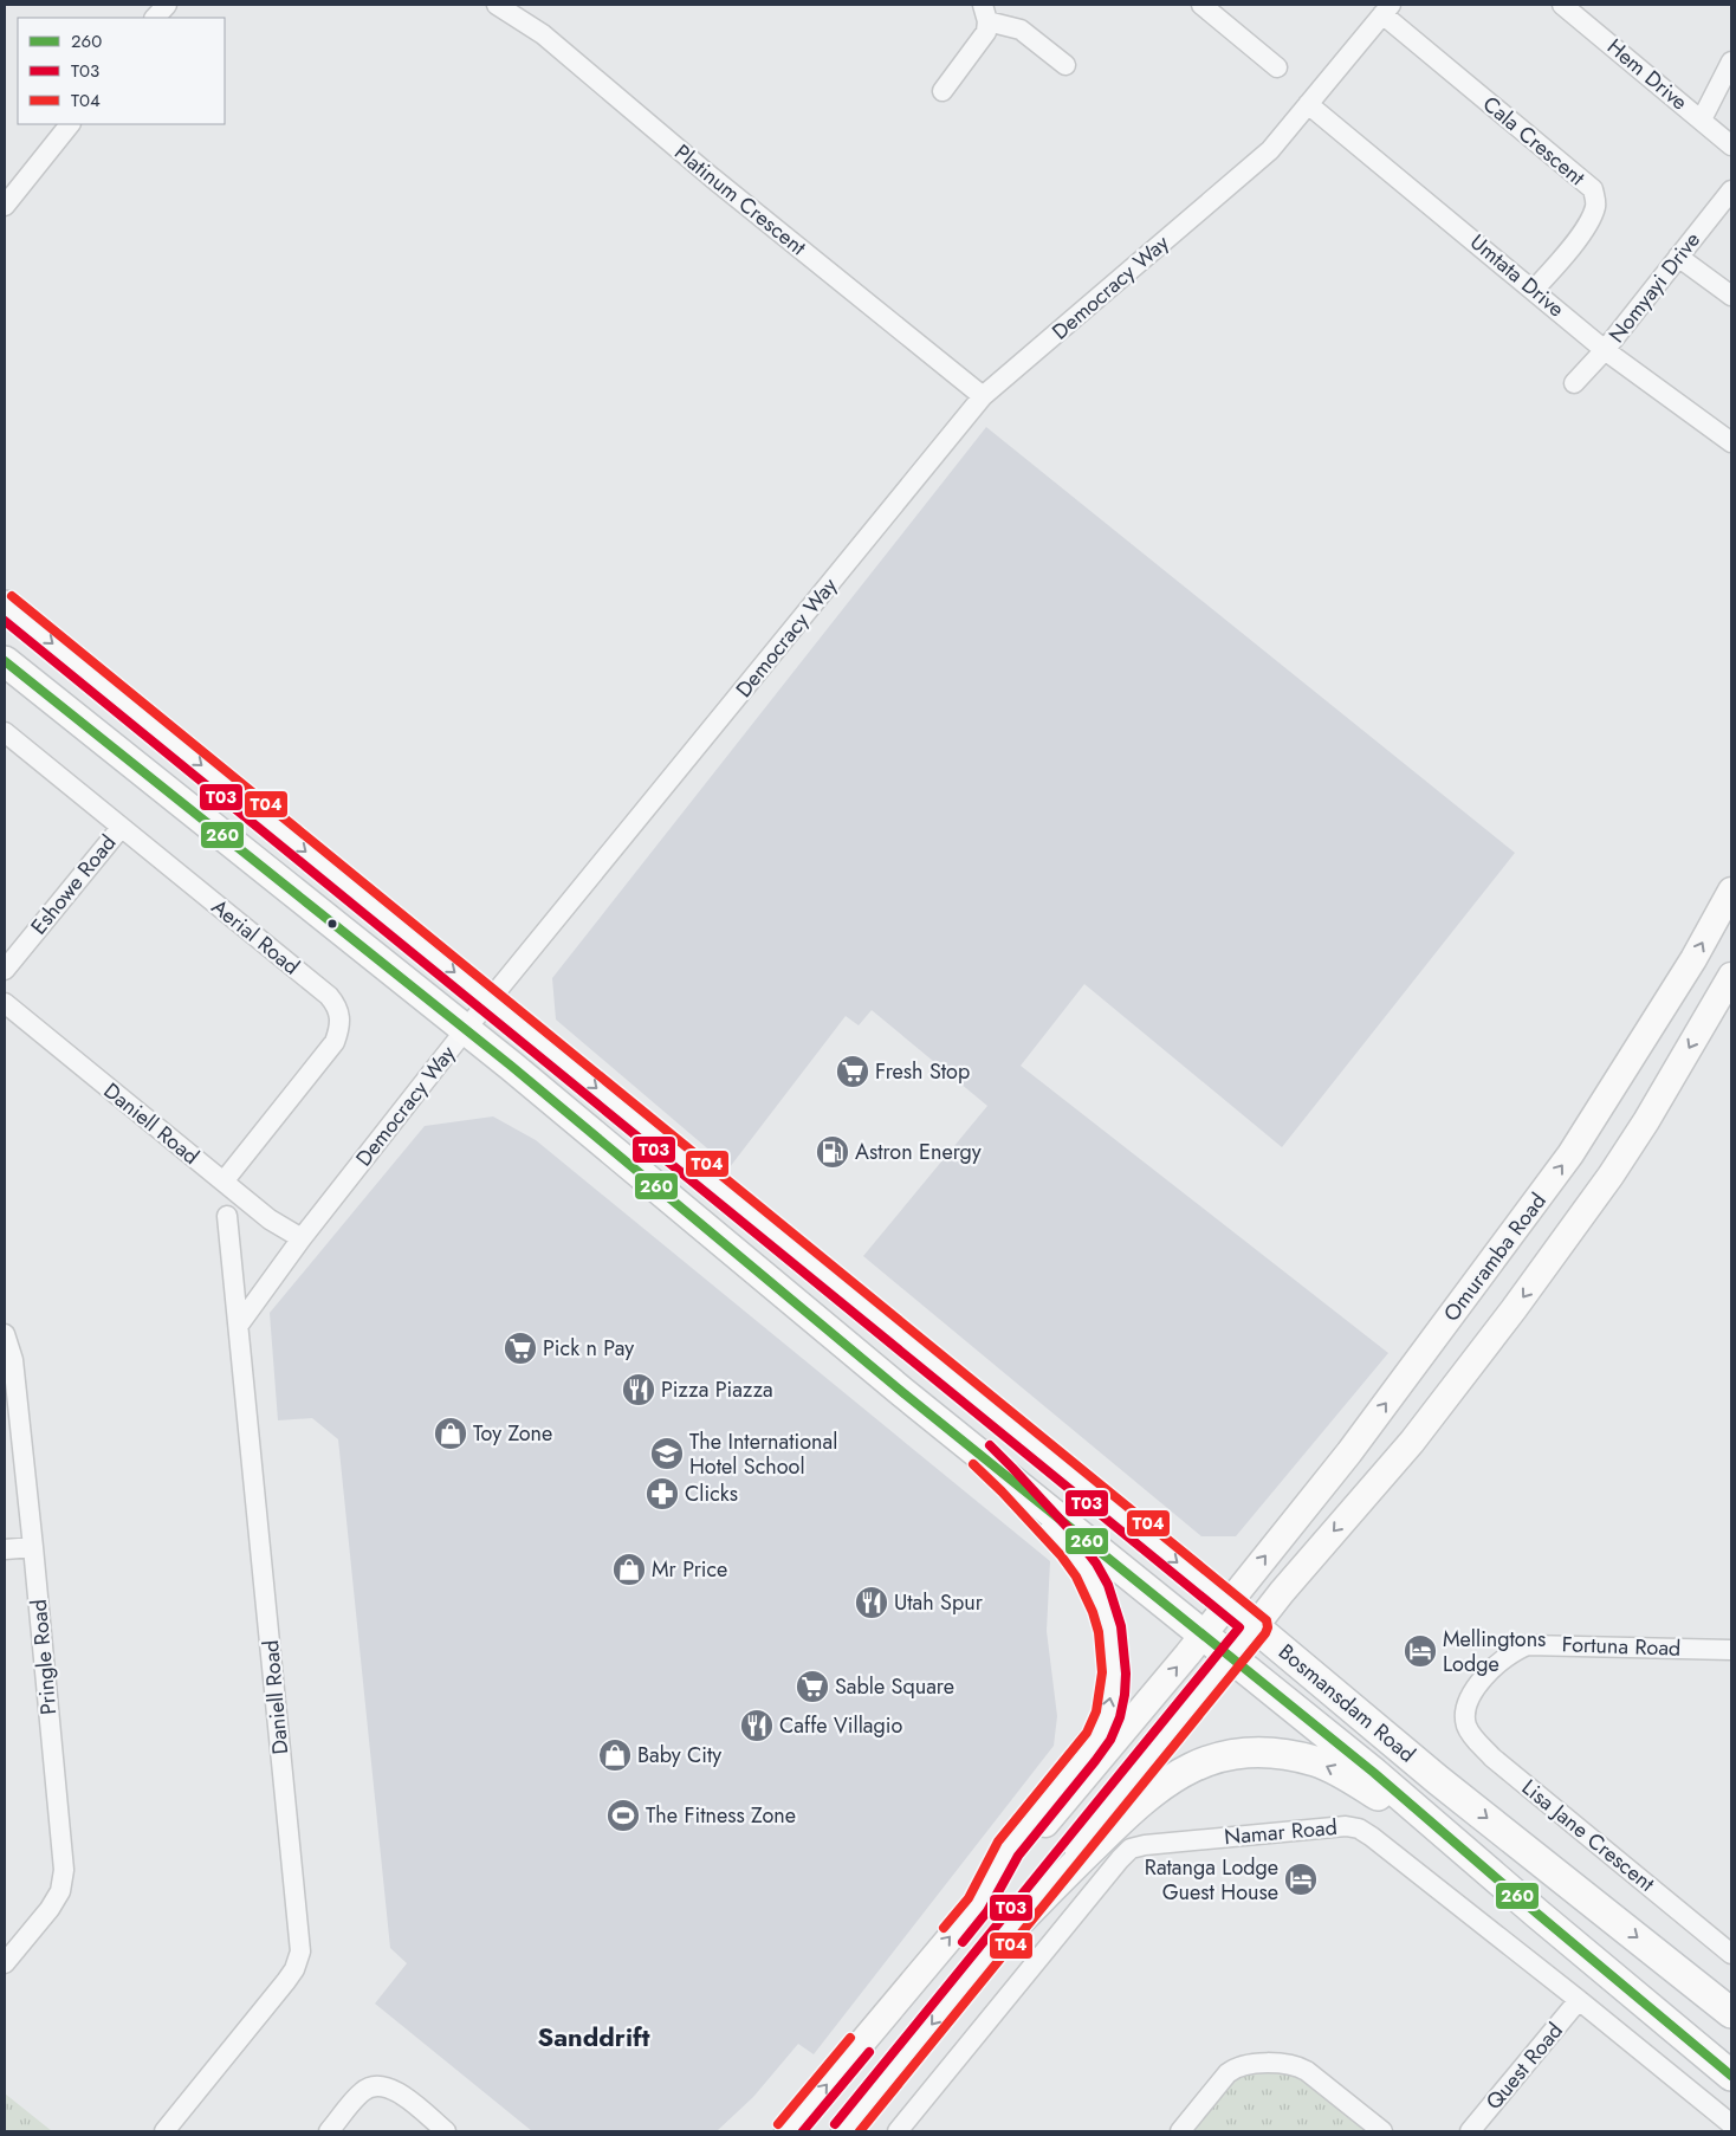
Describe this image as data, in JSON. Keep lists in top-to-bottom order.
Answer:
{
  "streets": {
    "main road": ["Omuramba Road", "Bosmansdam Road"],
    "street": [
      "Hem Drive",
      "Cala Crescent",
      "Platinum Crescent",
      "Umtata Drive",
      "Democracy Way",
      "Nomyayi Drive",
      "Eshowe Road",
      "Aerial Road",
      "Daniell Road",
      "Fortuna Road",
      "Pringle Road",
      "Namar Road",
      "Lisa Jane Crescent",
      "Quest Road"
    ]
  },
  "crossings": [
    ["Cala Crescent", "Umtata Drive"],
    ["Cala Crescent", "Democracy Way"],
    ["Platinum Crescent", "Democracy Way"],
    ["Umtata Drive", "Democracy Way"],
    ["Umtata Drive", "Nomyayi Drive"],
    ["Democracy Way", "Daniell Road"],
    ["Democracy Way", "Bosmansdam Road"],
    ["Eshowe Road", "Aerial Road"],
    ["Aerial Road", "Daniell Road"],
    ["Omuramba Road", "Bosmansdam Road"],
    ["Fortuna Road", "Lisa Jane Crescent"],
    ["Namar Road", "Quest Road"]
  ],
  "districts": ["Sanddrift"],
  "places": {
    "supermarket": ["Fresh Stop", "Pick n Pay", "Sable Square"],
    "fuel station": ["Astron Energy"],
    "restaurant": ["Pizza Piazza", "Utah Spur", "Caffe Villagio"],
    "shop": ["Toy Zone", "Mr Price", "Baby City"],
    "school or university": ["The International Hotel School"],
    "pharmacy": ["Clicks"],
    "hotel": ["Mellingtons Lodge", "Ratanga Lodge Guest House"],
    "sports": ["The Fitness Zone"]
  },
  "lines": ["transit line T04", "transit line T03", "transit line 260"],
  "legend": ["260", "T03", "T04"]
}
